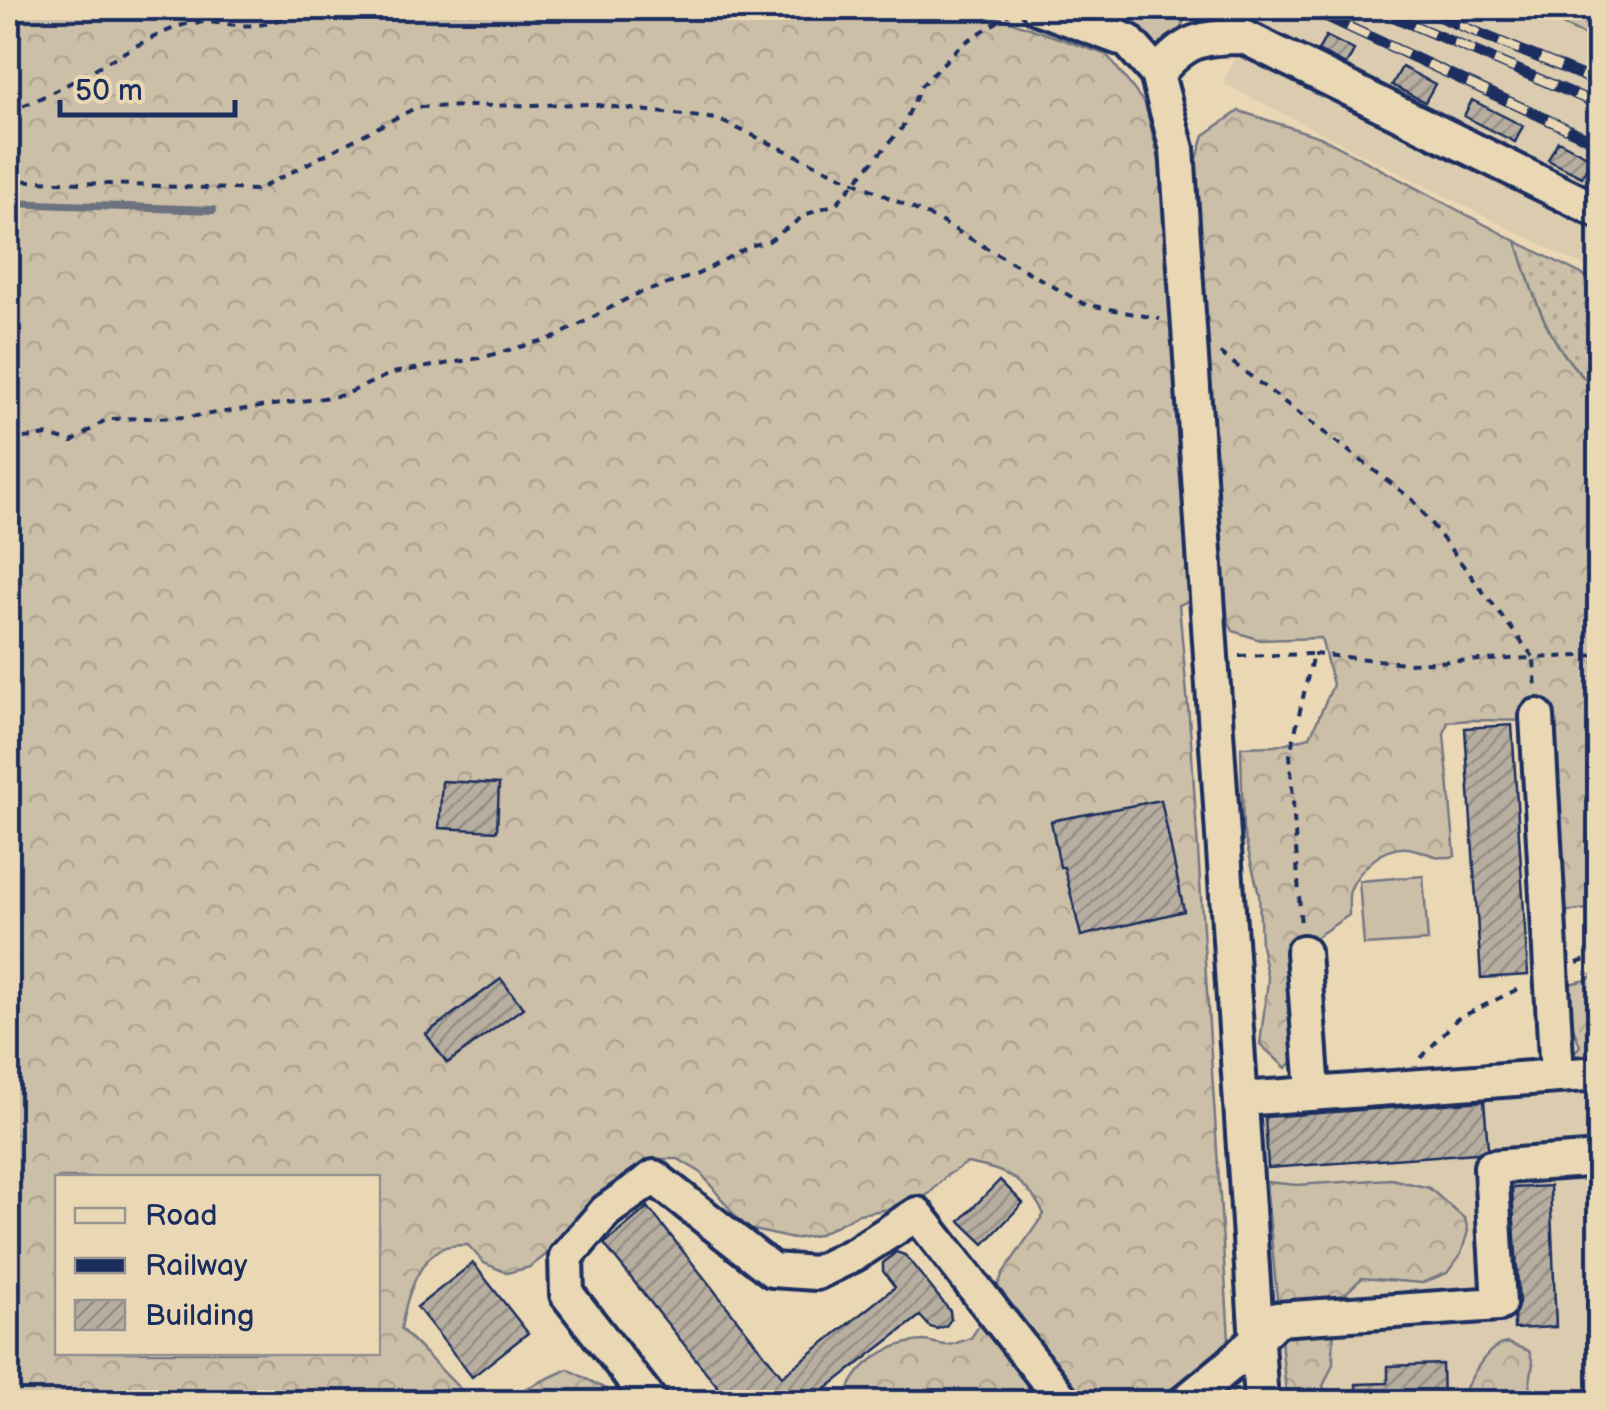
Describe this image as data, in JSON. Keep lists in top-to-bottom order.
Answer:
{
  "legend": ["Road", "Railway", "Building"],
  "scale_bar": "50 m"
}
